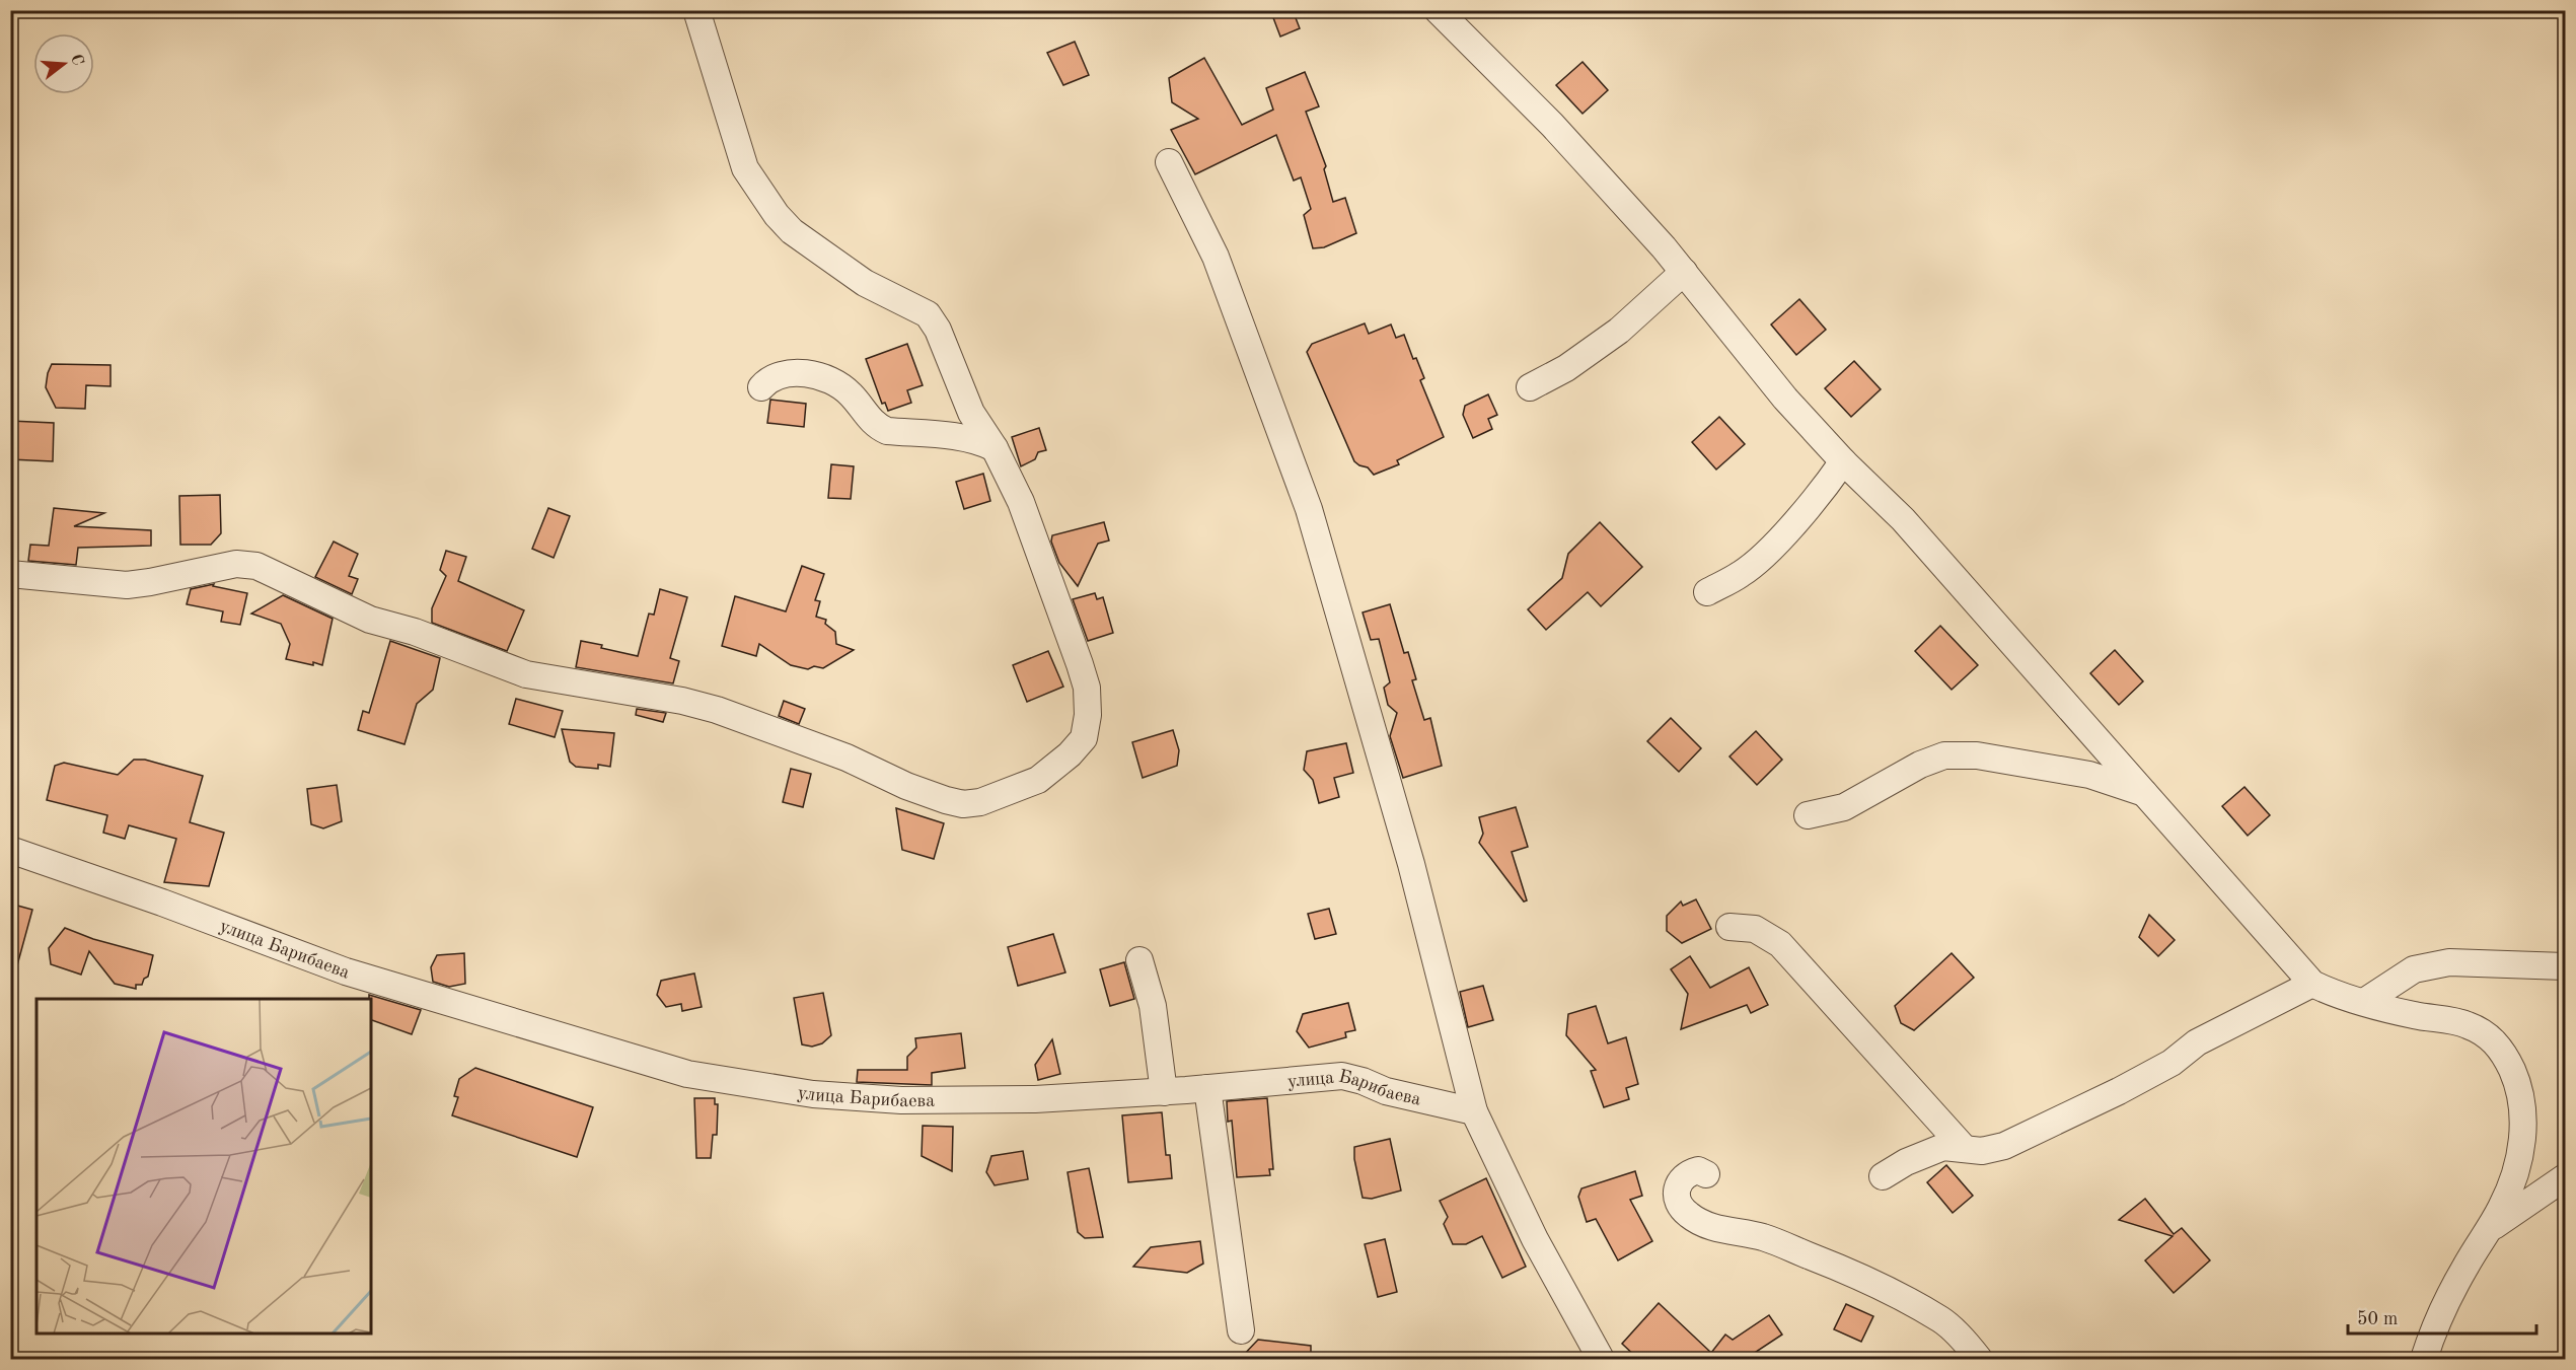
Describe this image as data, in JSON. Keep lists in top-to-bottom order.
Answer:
{
  "streets": {
    "street": ["улица Барибаева"]
  },
  "scale_bar": "50 m",
  "north": "right"
}
